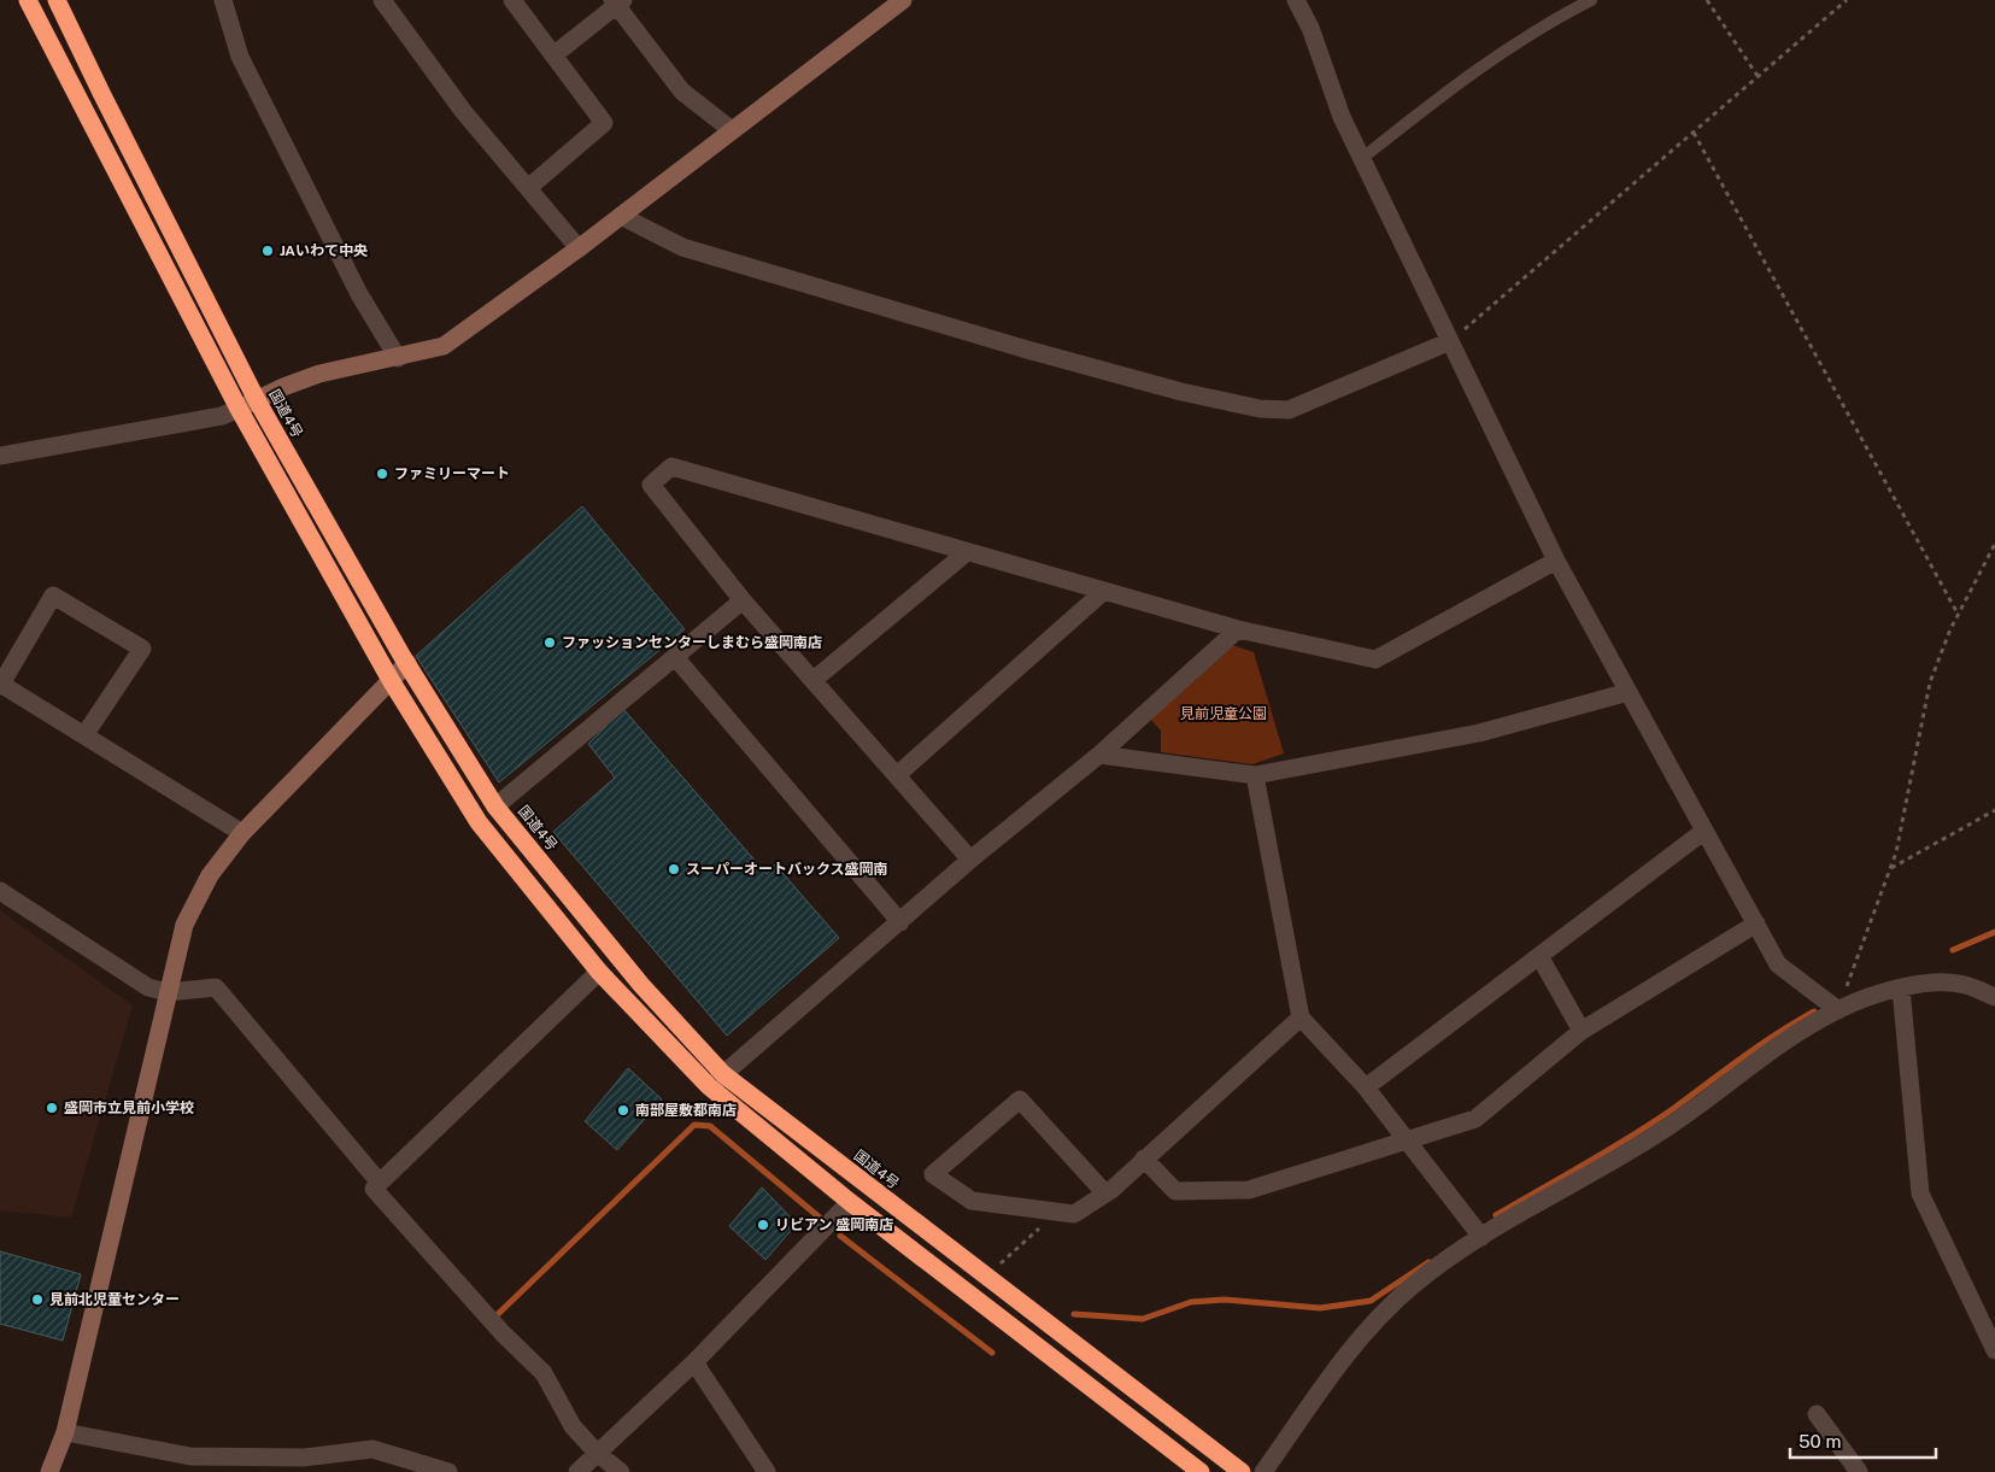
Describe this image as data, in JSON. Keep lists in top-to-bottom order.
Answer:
{
  "streets": {
    "highway": ["国道4号"]
  },
  "parks": ["見前児童公園"],
  "places": [
    "JAいわて中央",
    "ファミリーマート",
    "ファッションセンターしまむら盛岡南店",
    "スーパーオートバックス盛岡南",
    "盛岡市立見前小学校",
    "南部屋敷都南店",
    "リビアン 盛岡南店",
    "見前北児童センター"
  ],
  "scale_bar": "50 m"
}
